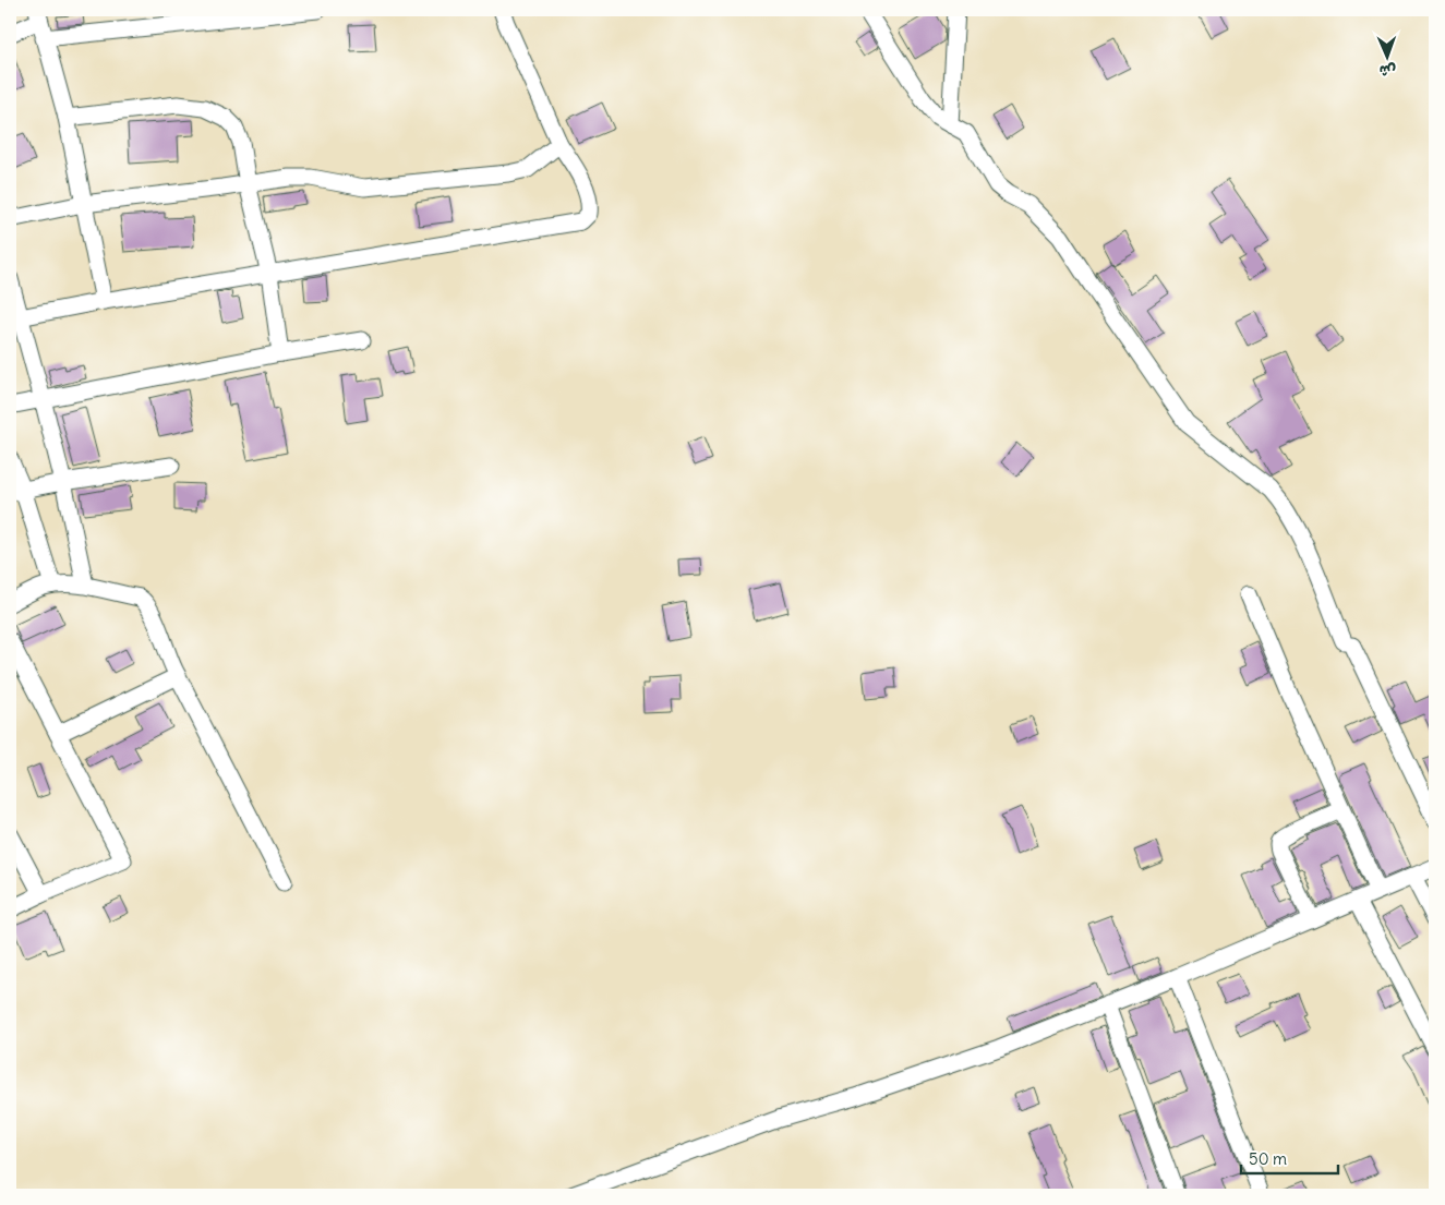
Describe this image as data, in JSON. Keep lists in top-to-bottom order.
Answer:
{
  "scale_bar": "50 m",
  "north": "bottom"
}
